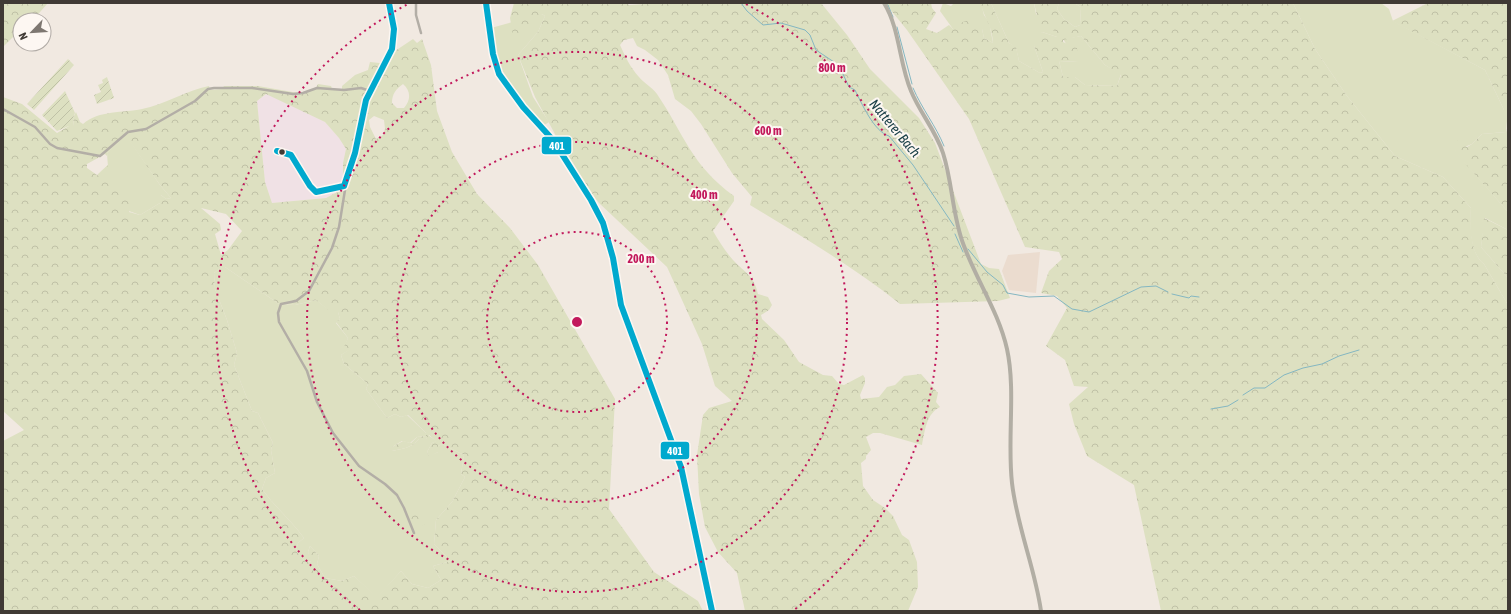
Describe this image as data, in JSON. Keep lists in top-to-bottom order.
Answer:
{
  "water": ["Natterer Bach"],
  "lines": ["transit line 401"],
  "north": "bottom left",
  "rings": [
    "800 m",
    "600 m",
    "400 m",
    "200 m"
  ]
}
